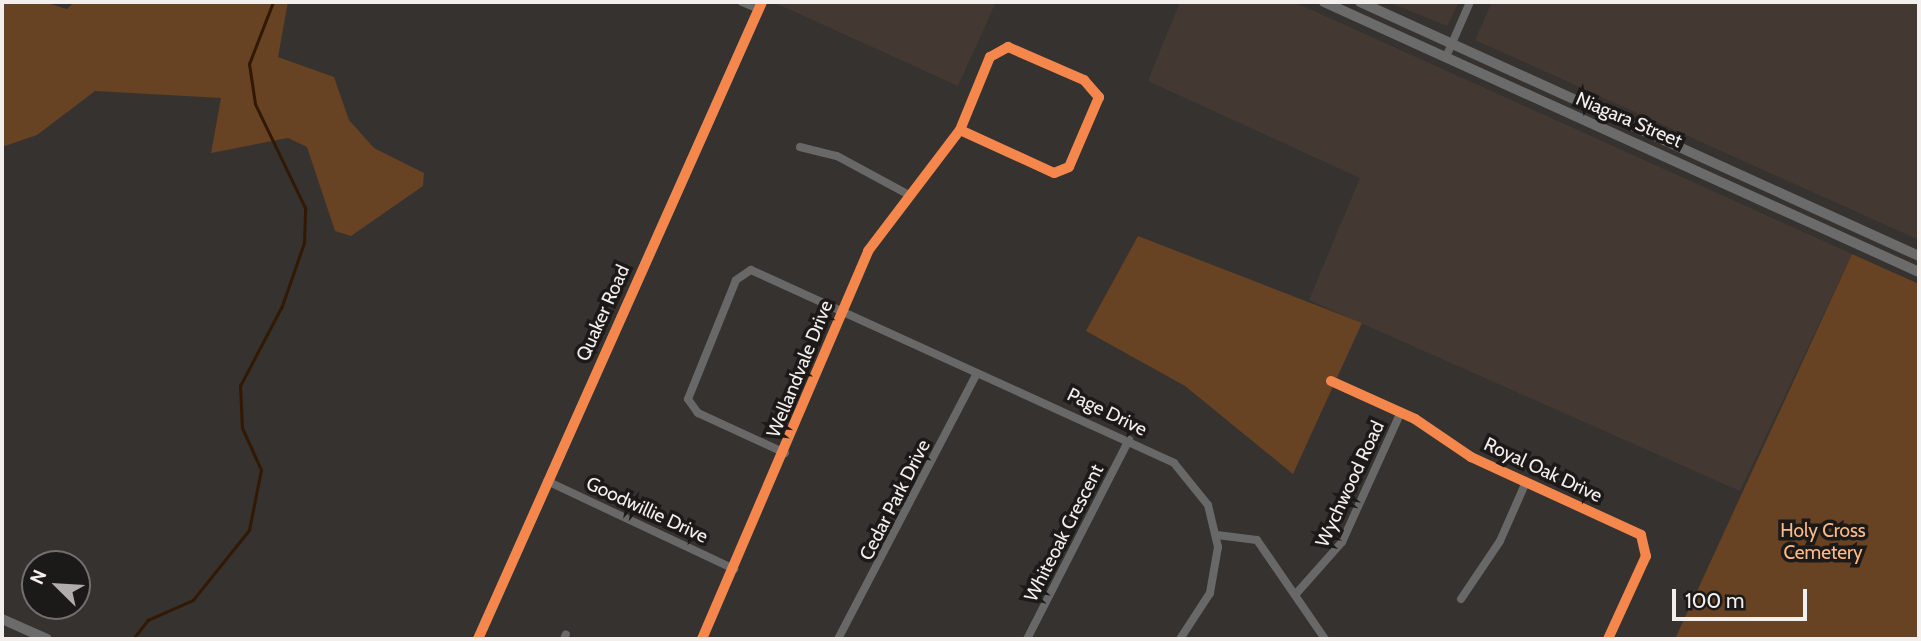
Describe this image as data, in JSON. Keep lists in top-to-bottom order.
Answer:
{
  "streets": {
    "main road": ["Niagara Street", "Quaker Road"],
    "street": [
      "Wellandvale Drive",
      "Page Drive",
      "Royal Oak Drive",
      "Wychwood Road",
      "Cedar Park Drive",
      "Goodwillie Drive",
      "Whiteoak Crescent"
    ]
  },
  "crossings": [
    ["Quaker Road", "Goodwillie Drive"],
    ["Wellandvale Drive", "Page Drive"],
    ["Wellandvale Drive", "Goodwillie Drive"],
    ["Page Drive", "Cedar Park Drive"],
    ["Page Drive", "Whiteoak Crescent"],
    ["Royal Oak Drive", "Wychwood Road"]
  ],
  "parks": ["Holy Cross Cemetery"],
  "scale_bar": "100 m",
  "north": "top left"
}
